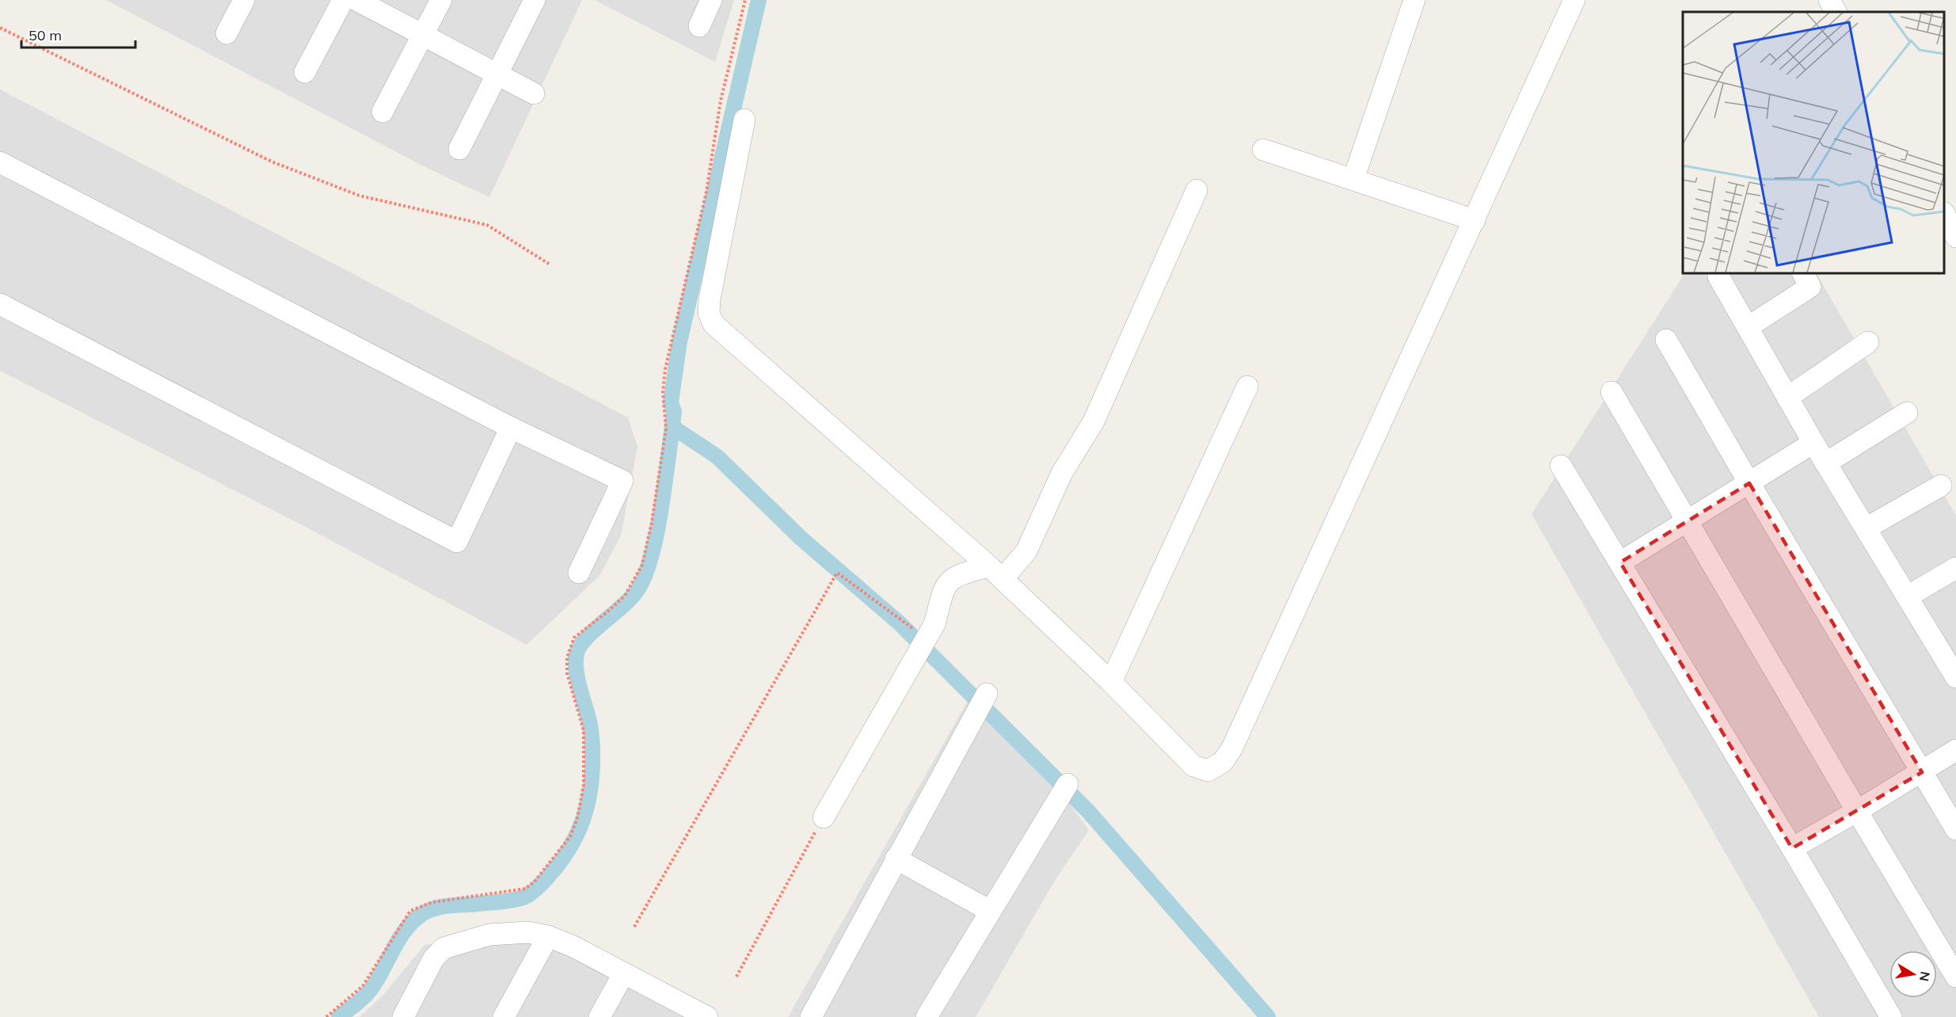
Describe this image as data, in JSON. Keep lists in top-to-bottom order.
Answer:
{
  "scale_bar": "50 m",
  "north": "right"
}
